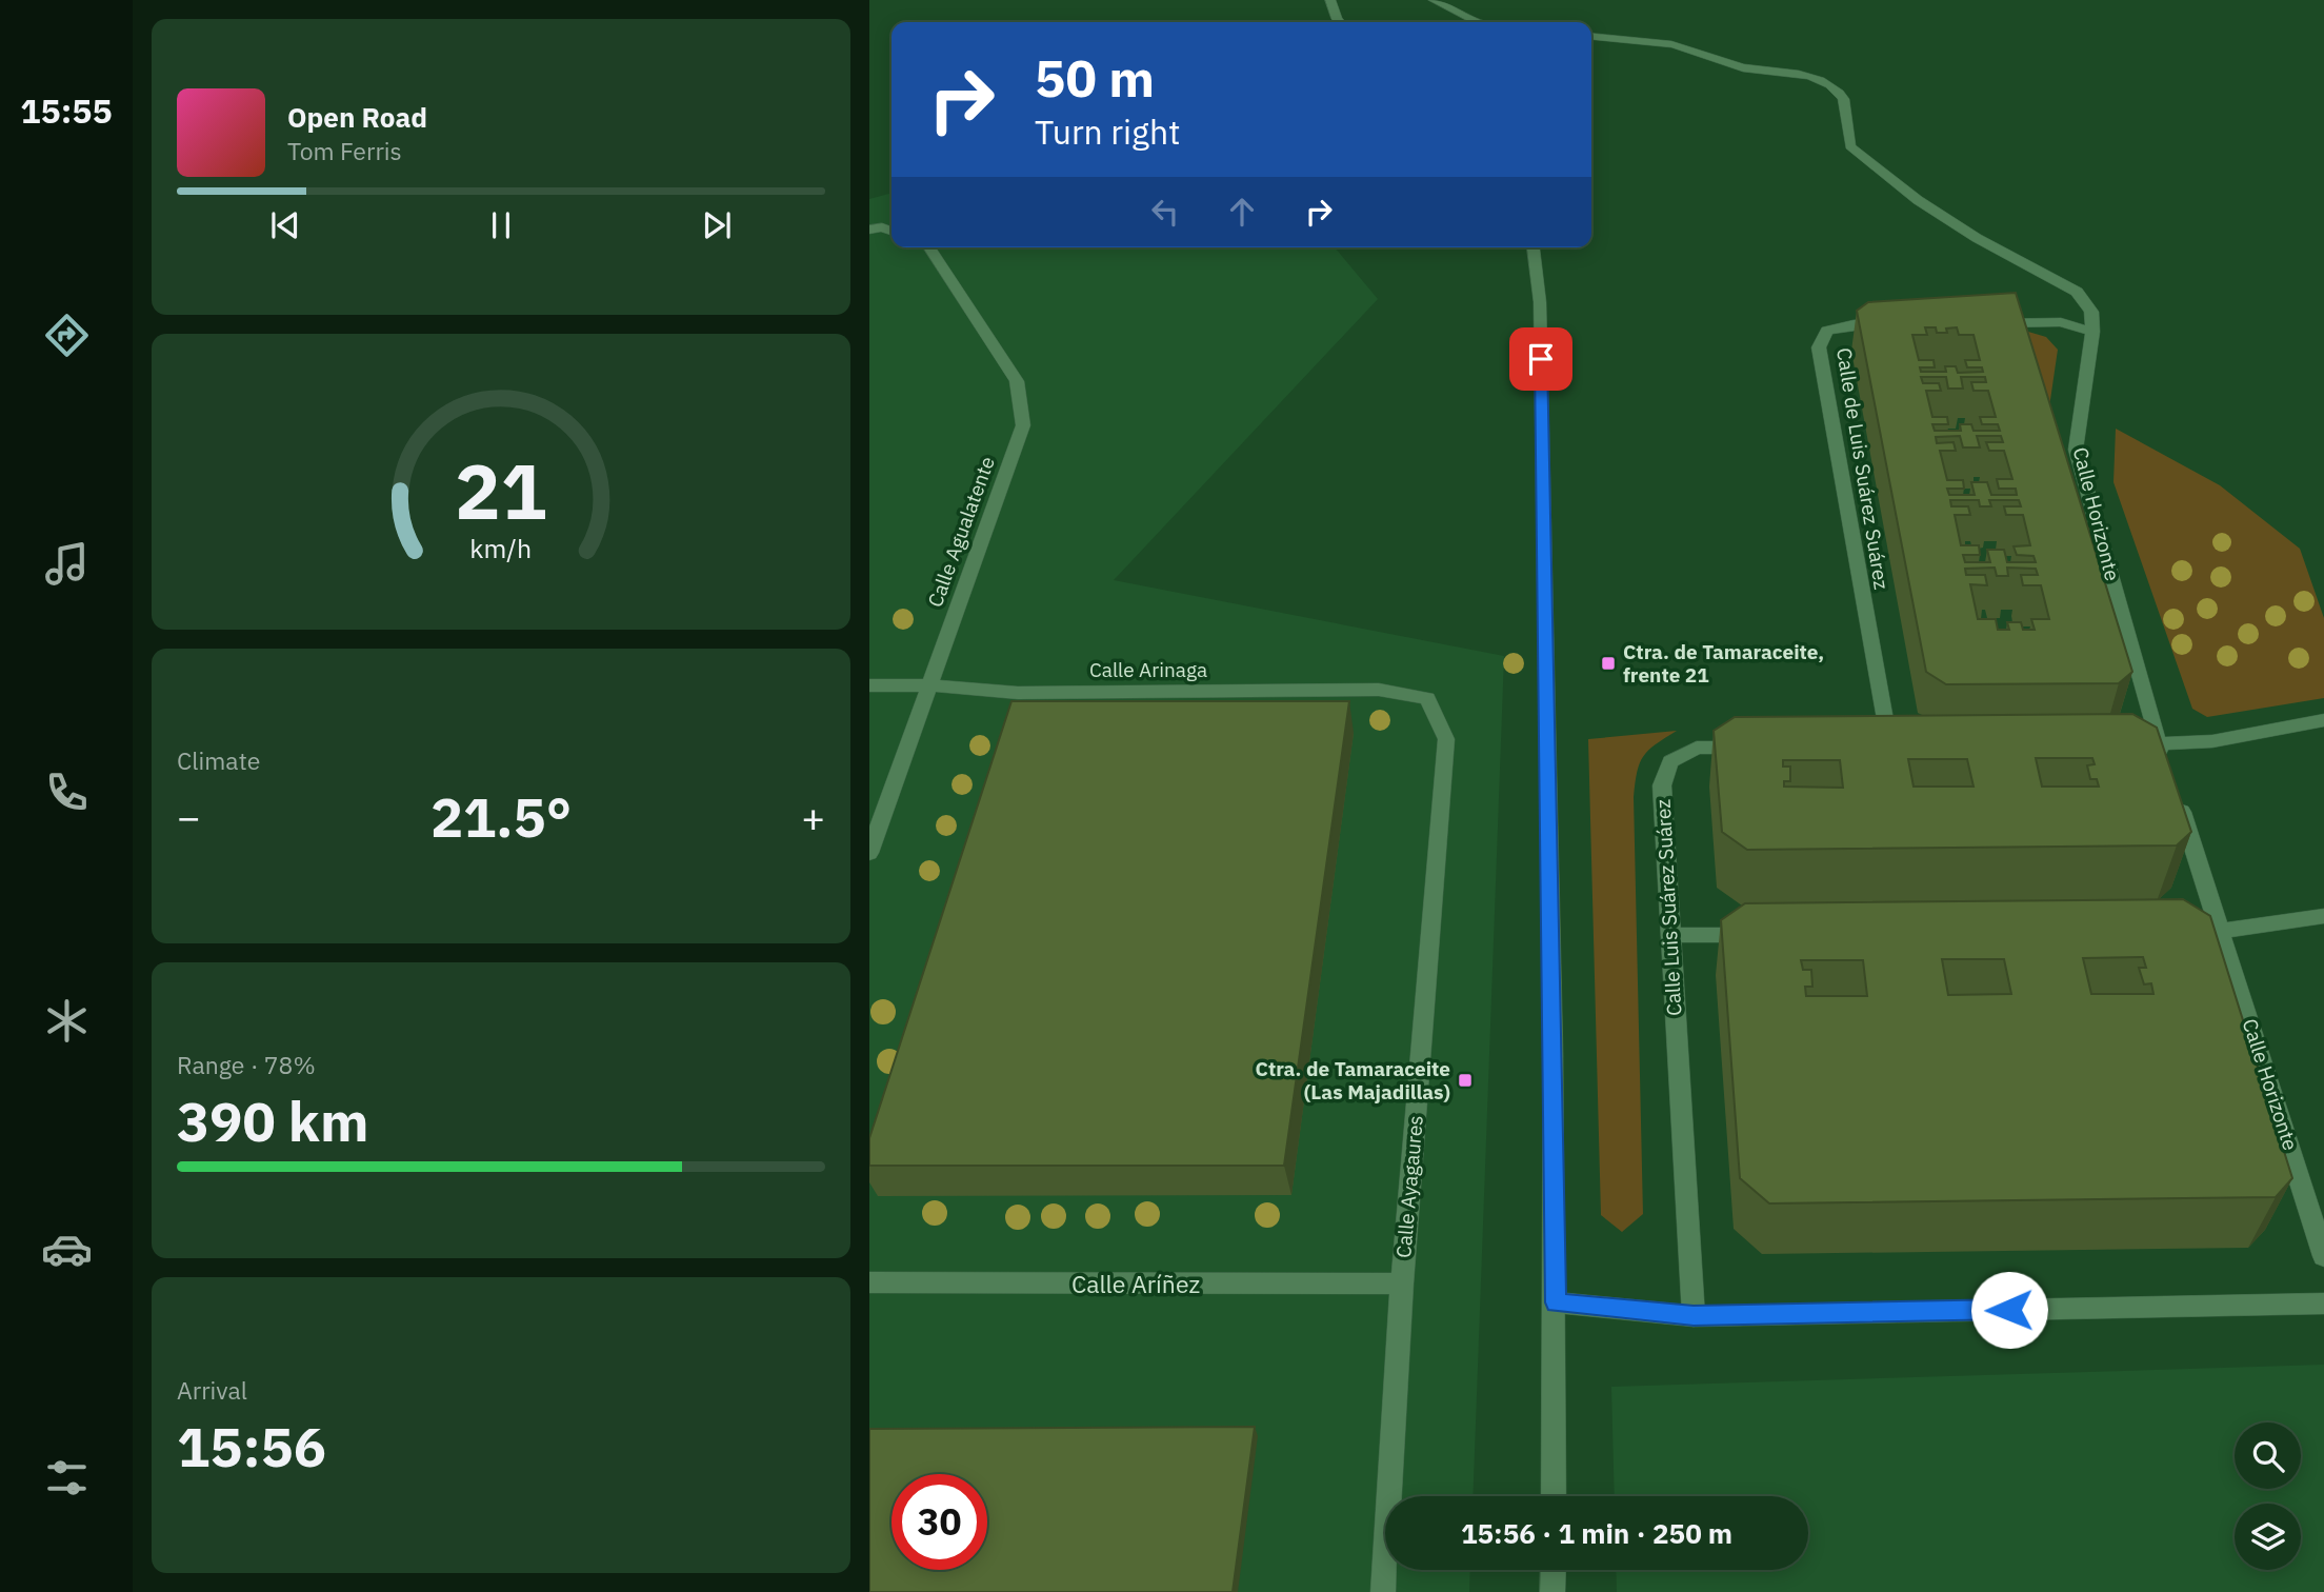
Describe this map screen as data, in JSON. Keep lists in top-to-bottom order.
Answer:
{
  "streets": {
    "street": [
      "Calle de Luis Suárez Suárez",
      "Calle Horizonte",
      "Calle Agualatente",
      "Calle Arinaga",
      "Calle Luis Suárez Suárez",
      "Calle Ayagaures",
      "Calle Aríñez"
    ]
  },
  "crossings": [
    ["Calle Agualatente", "Calle Arinaga"],
    ["Calle Arinaga", "Calle Ayagaures"],
    ["Calle Ayagaures", "Calle Aríñez"]
  ],
  "places": {
    "transit": ["Ctra. de Tamaraceite, frente 21", "Ctra. de Tamaraceite (Las Majadillas)"]
  },
  "page": {
    "tabs": "15:55",
    "turn": ["50 m", "Turn right"],
    "song": ["Open Road", "Tom Ferris"],
    "tile": [
      "Climate",
      ["Range · 78%", "390 km"],
      ["Arrival", "15:56"]
    ],
    "heat": ["−", "21.5°", "+"],
    "limit": "30",
    "trip": "15:56 · 1 min · 250 m",
    "gauge": ["21", "km/h"]
  }
}
